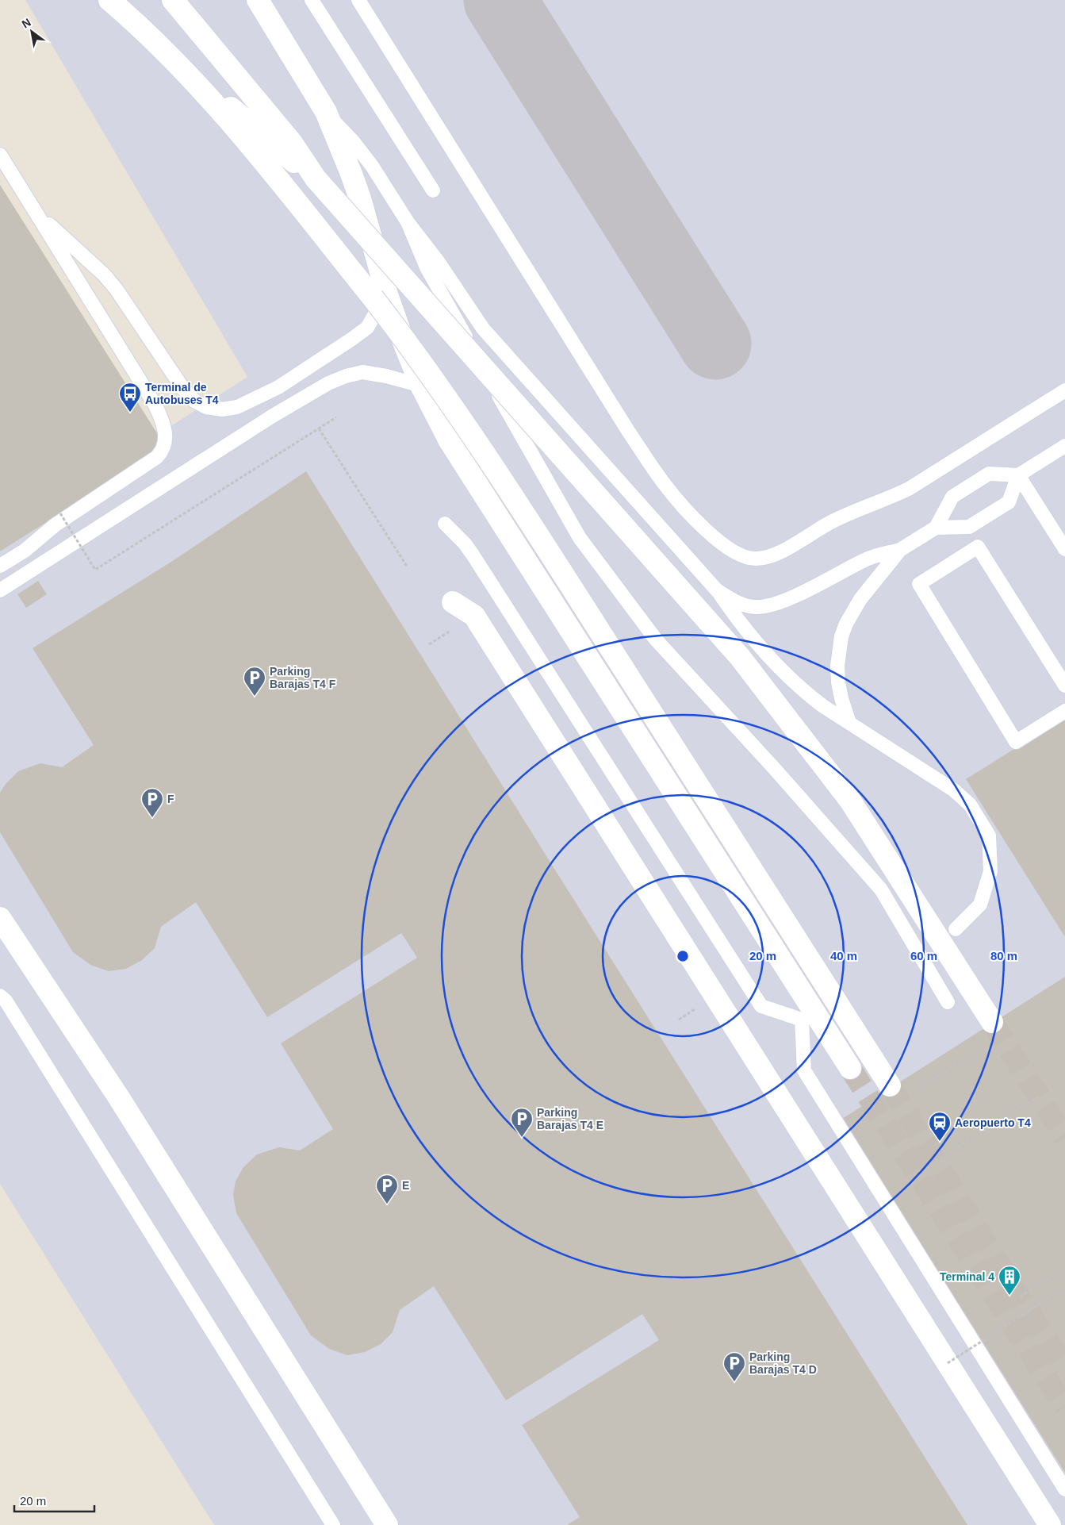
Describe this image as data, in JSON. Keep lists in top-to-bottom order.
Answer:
{
  "places": {
    "bus stop": ["Terminal de Autobuses T4"],
    "parking": [
      "Parking Barajas T4 F",
      "F",
      "Parking Barajas T4 E",
      "E",
      "Parking Barajas T4 D"
    ],
    "station": ["Aeropuerto T4"],
    "building": ["Terminal 4"]
  },
  "scale_bar": "20 m",
  "north": "top left",
  "rings": [
    "20 m",
    "40 m",
    "60 m",
    "80 m"
  ]
}
